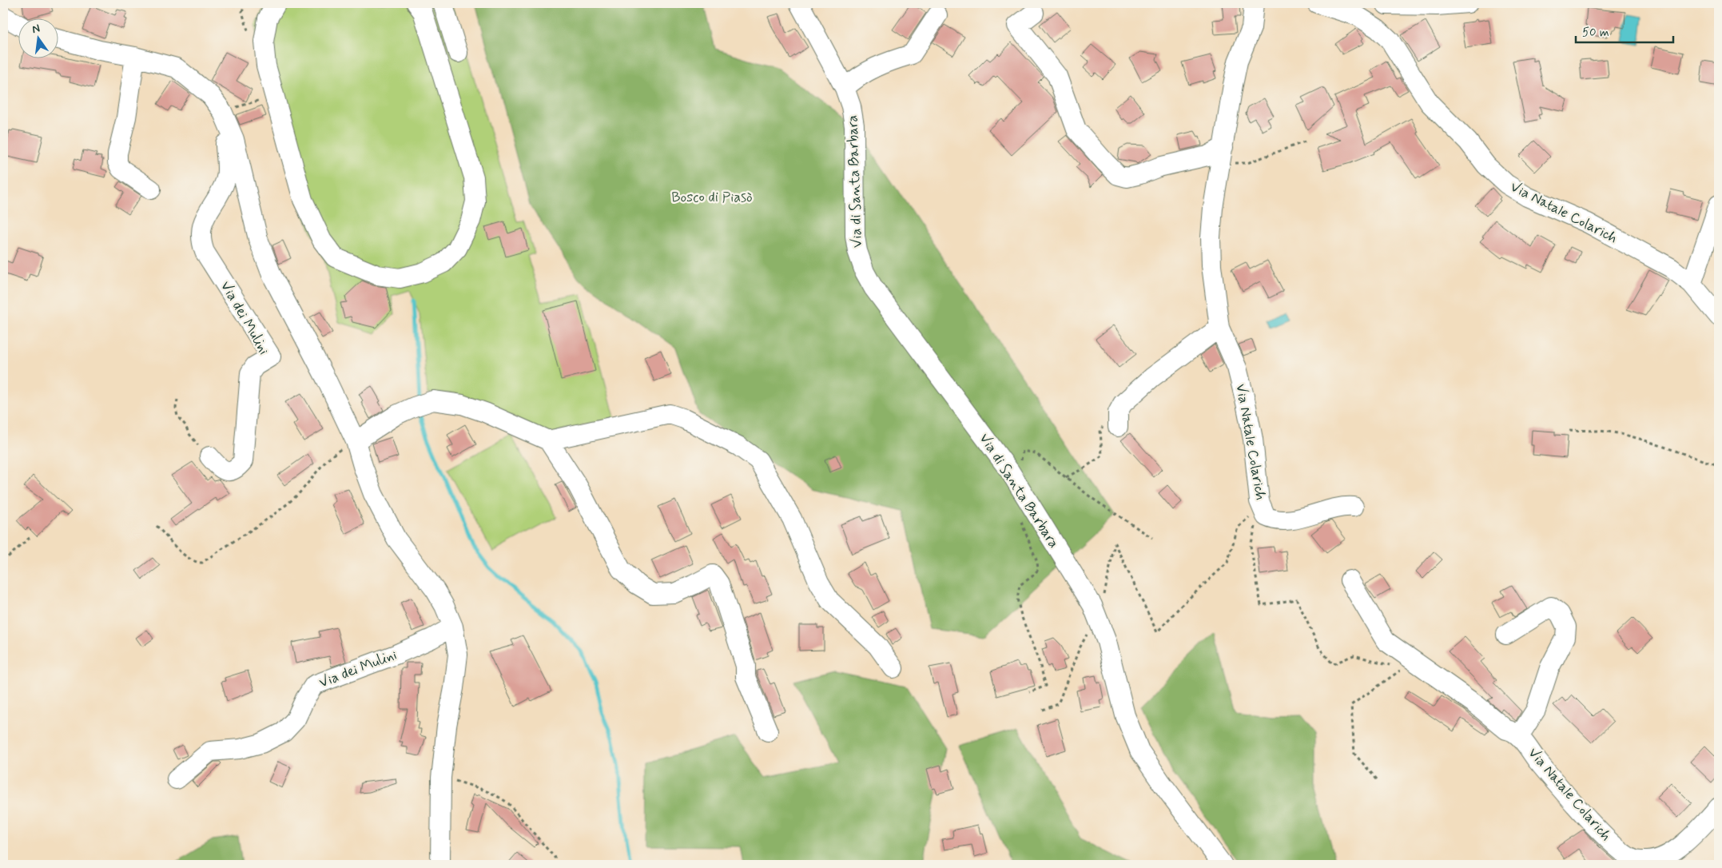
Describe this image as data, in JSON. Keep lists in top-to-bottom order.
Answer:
{
  "streets": {
    "street": ["Via di Santa Barbara", "Via Natale Colarich", "Via dei Mulini"]
  },
  "parks": ["Bosco di Piasò"],
  "scale_bar": "50 m",
  "north": "top"
}
